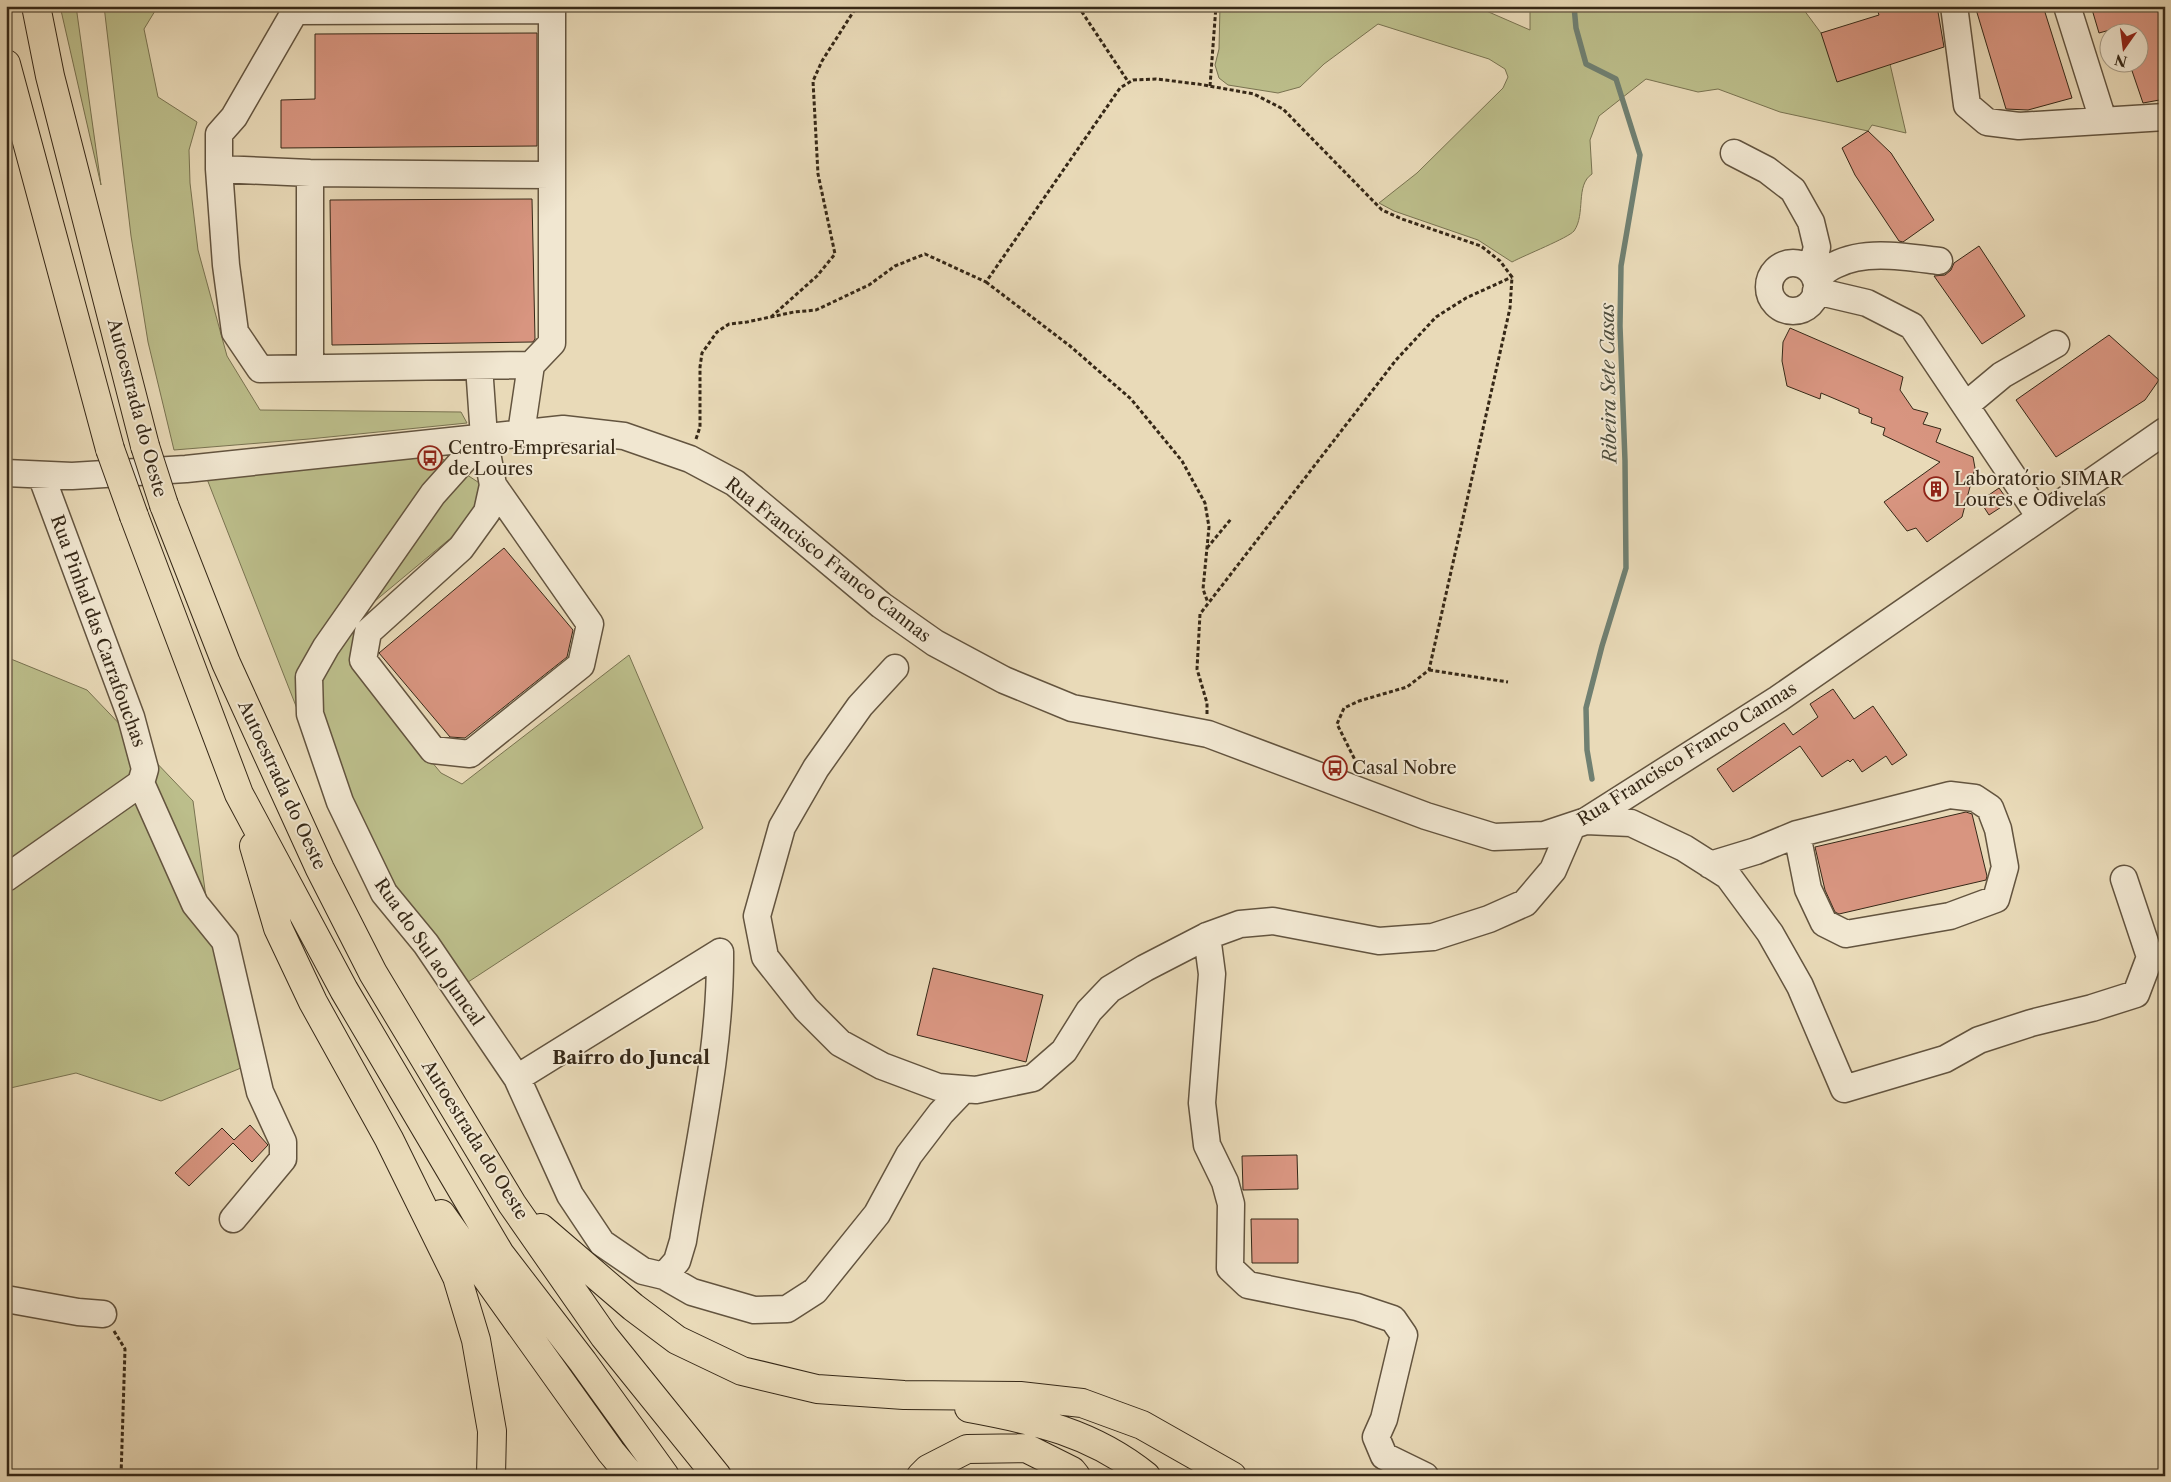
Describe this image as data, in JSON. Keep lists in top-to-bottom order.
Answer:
{
  "streets": {
    "highway": ["Autoestrada do Oeste"],
    "street": ["Rua Francisco Franco Cannas", "Rua Pinhal das Carrafouchas", "Rua do Sul ao Juncal"]
  },
  "crossings": [
    ["Rua Francisco Franco Cannas", "Rua Pinhal das Carrafouchas"],
    ["Rua Francisco Franco Cannas", "Rua do Sul ao Juncal"]
  ],
  "districts": ["Bairro do Juncal"],
  "water": ["Ribeira Sete Casas"],
  "places": {
    "bus stop": ["Centro Empresarial de Loures", "Casal Nobre"],
    "building": ["Laboratório SIMAR Loures e Odivelas"]
  },
  "north": "bottom"
}
